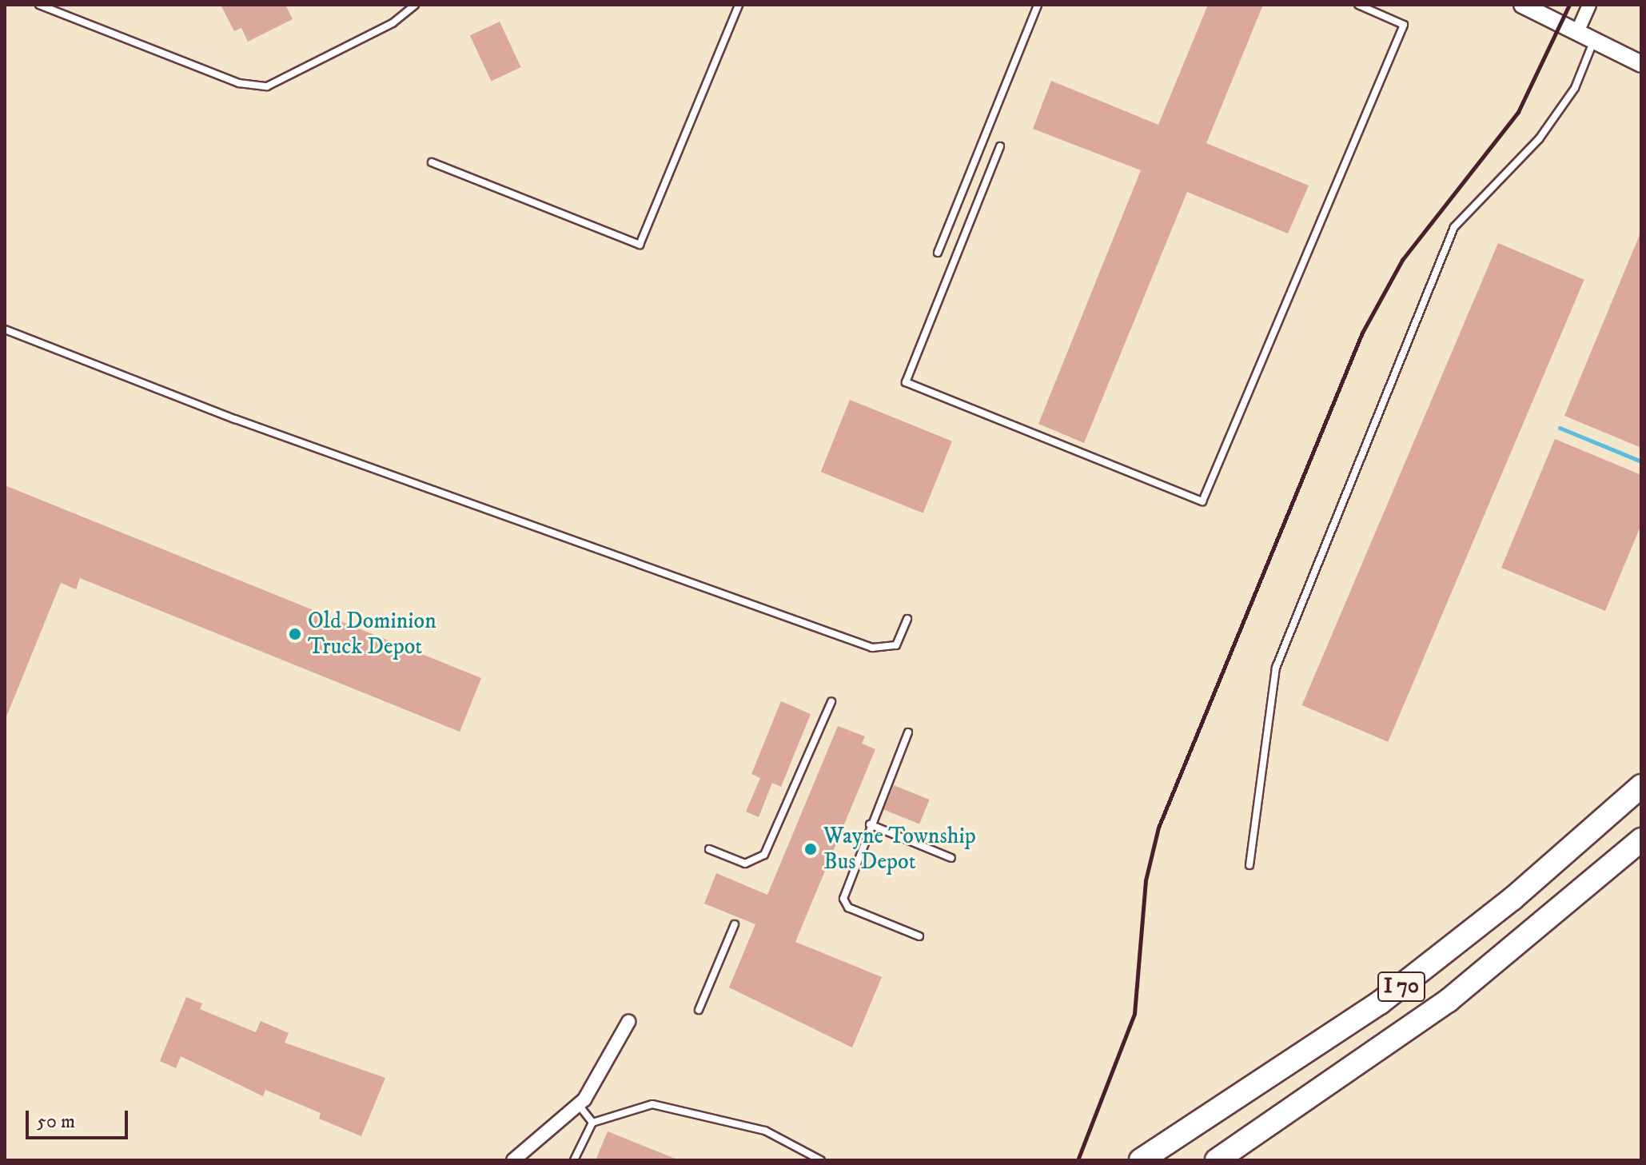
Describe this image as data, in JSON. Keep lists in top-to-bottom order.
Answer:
{
  "streets": {
    "highway": ["I 70"]
  },
  "places": ["Old Dominion Truck Depot", "Wayne Township Bus Depot"],
  "scale_bar": "50 m"
}
